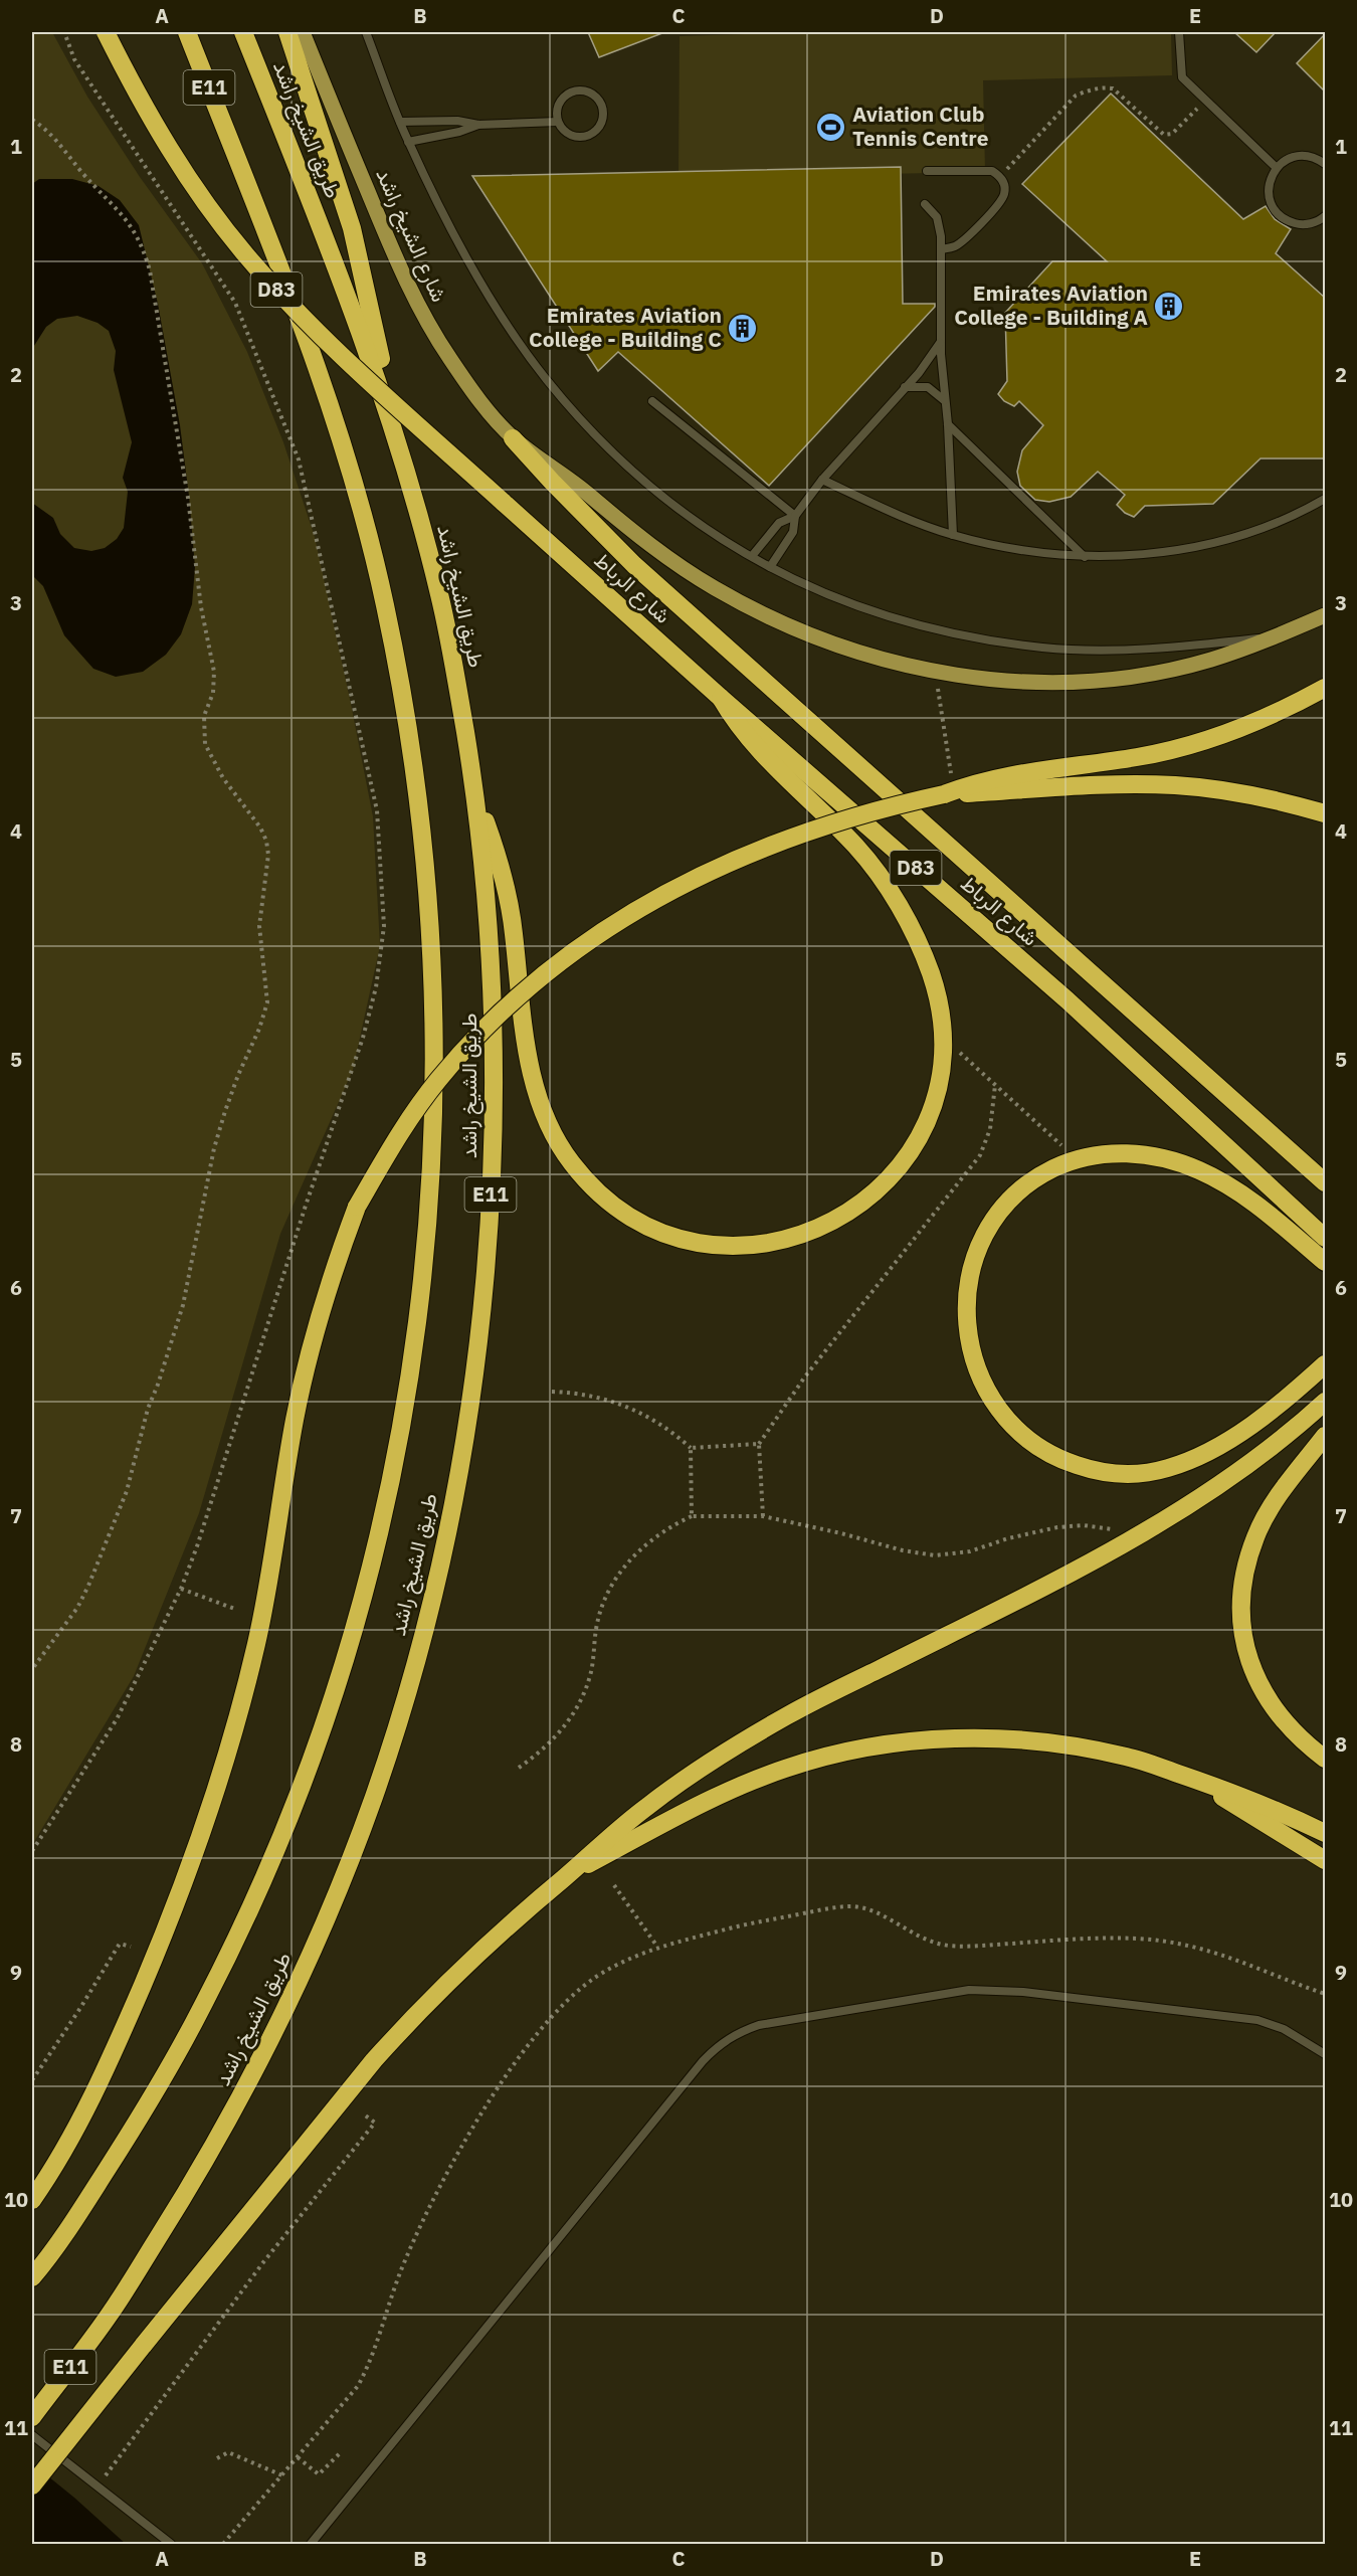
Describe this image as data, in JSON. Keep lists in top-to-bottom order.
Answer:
{
  "streets": {
    "highway": [
      "E11",
      "طريق الشيخ راشد",
      "D83",
      "شارع الرباط"
    ],
    "main road": ["شارع الشيخ راشد"]
  },
  "crossings": [
    ["شارع الشيخ راشد", "شارع الرباط"]
  ],
  "places": {
    "sports": ["Aviation Club Tennis Centre"],
    "building": ["Emirates Aviation College - Building A", "Emirates Aviation College - Building C"]
  },
  "grid": {
    "columns": [
      "A",
      "B",
      "C",
      "D",
      "E"
    ],
    "rows": [
      "1",
      "2",
      "3",
      "4",
      "5",
      "6",
      "7",
      "8",
      "9",
      "10",
      "11"
    ]
  }
}
